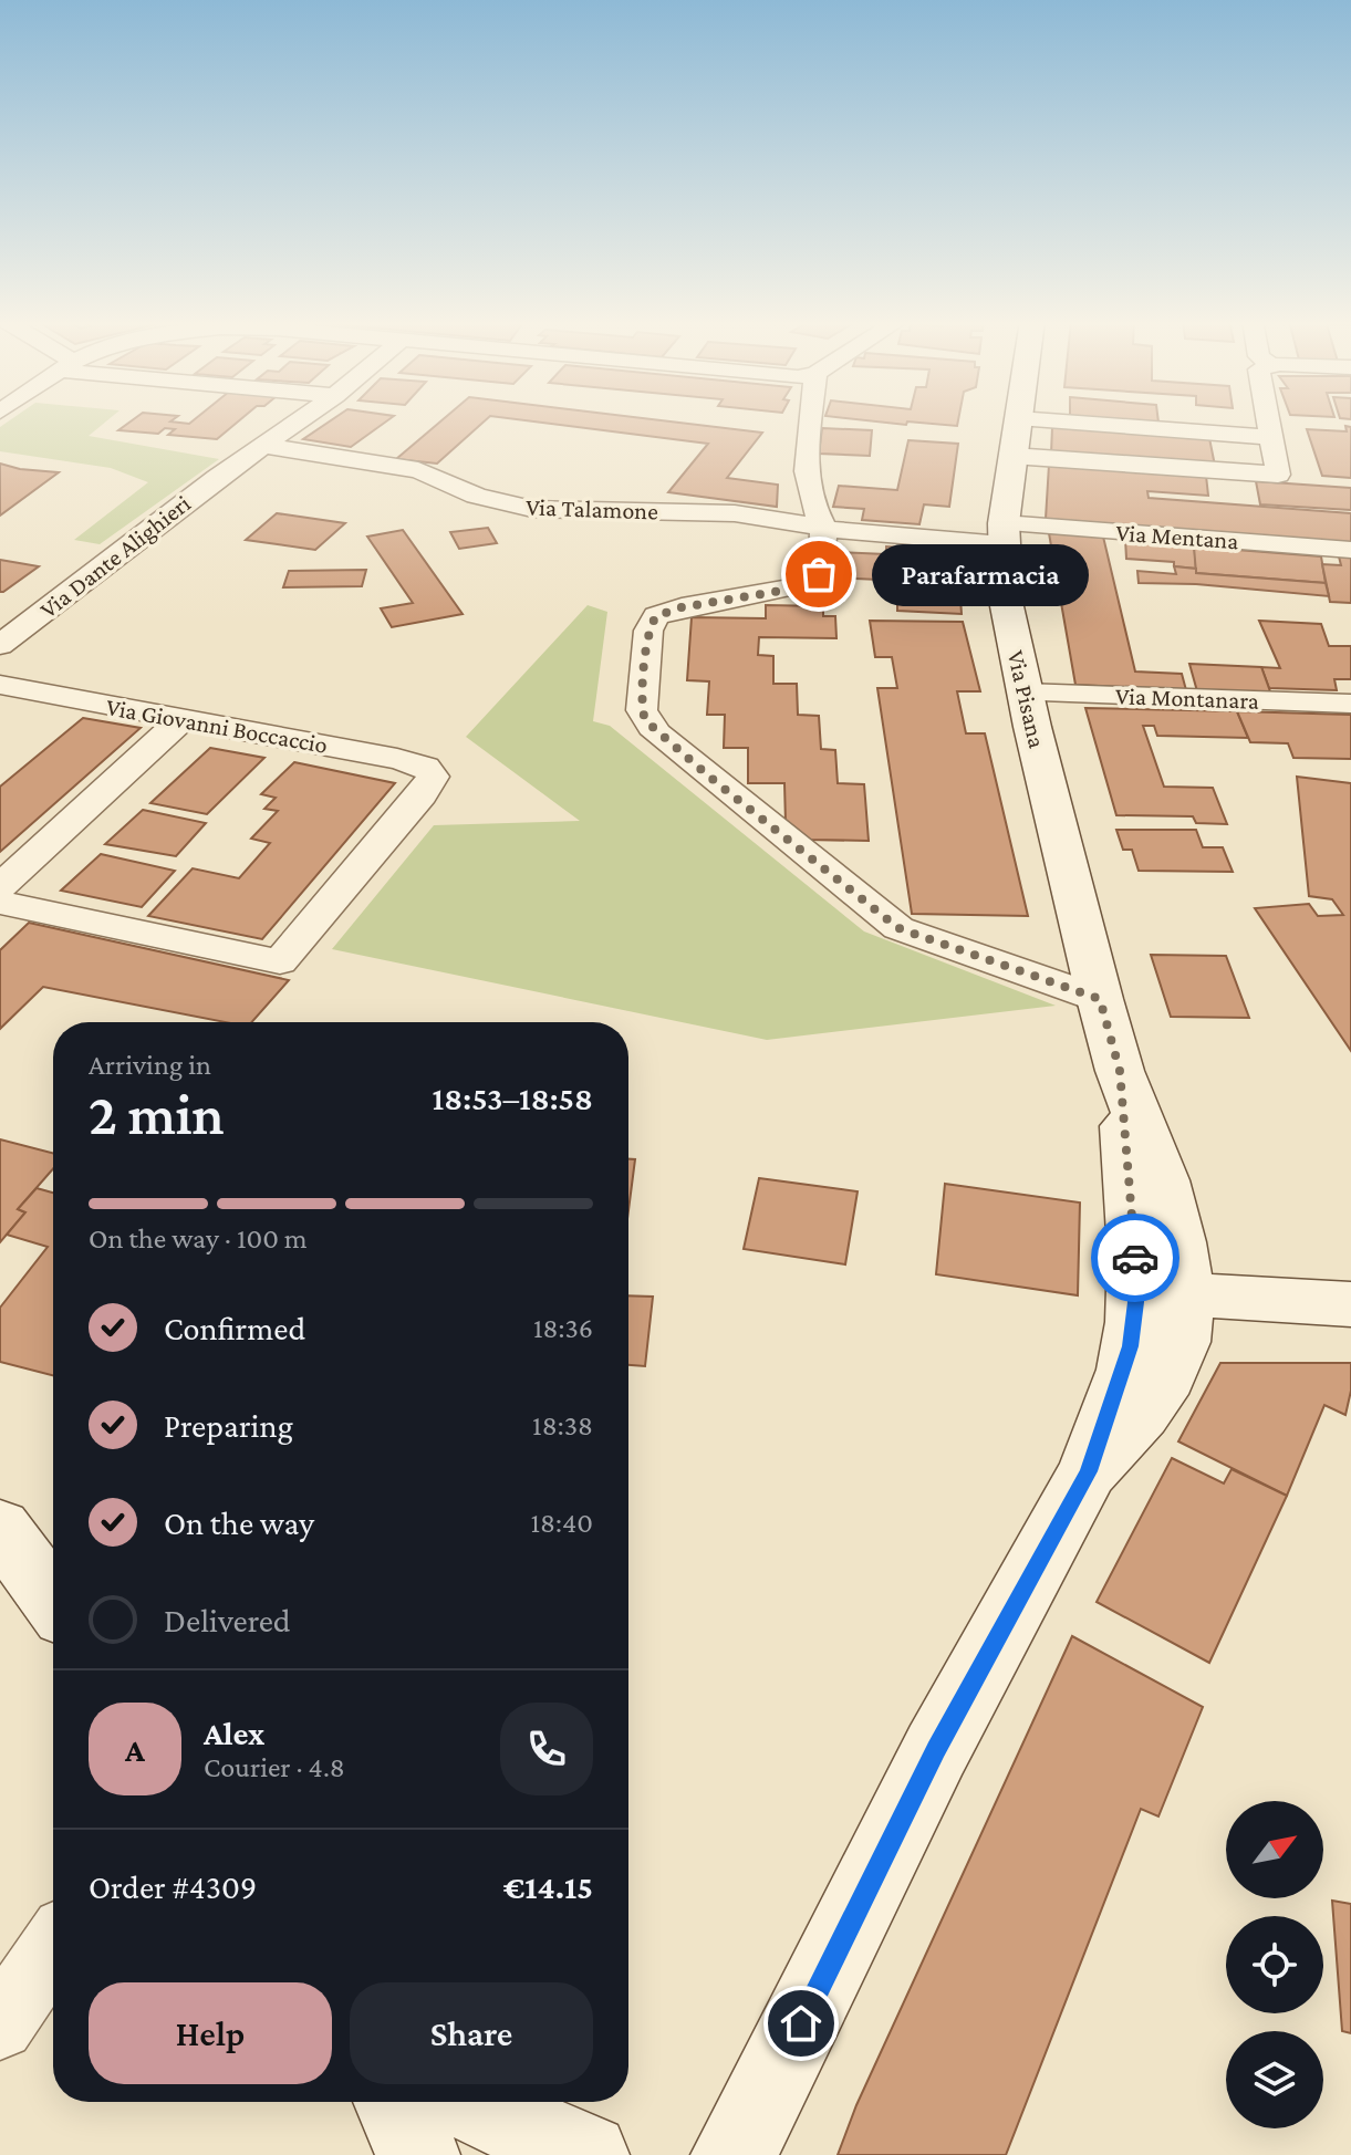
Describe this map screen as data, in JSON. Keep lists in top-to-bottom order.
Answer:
{
  "streets": {
    "main road": ["Via Pisana"],
    "street": [
      "Via Talamone",
      "Via Mentana",
      "Via Dante Alighieri",
      "Via Montanara",
      "Via Giovanni Boccaccio"
    ]
  },
  "crossings": [
    ["Via Talamone", "Via Mentana"],
    ["Via Talamone", "Via Dante Alighieri"],
    ["Via Talamone", "Via Pisana"],
    ["Via Mentana", "Via Pisana"],
    ["Via Montanara", "Via Pisana"]
  ],
  "places": ["Parafarmacia"],
  "north": "top right",
  "page": {
    "bubble": "Parafarmacia",
    "heading": ["2 min", "Arriving in", "18:53–18:58"],
    "panel": [
      "Alex",
      "Courier · 4.8",
      "Order #4309",
      "€14.15"
    ],
    "bar": "On the way · 100 m",
    "list": [
      ["Confirmed", "18:36"],
      ["Preparing", "18:38"],
      ["On the way", "18:40"],
      "Delivered"
    ],
    "round": "A",
    "buttons": ["Help", "Share"]
  }
}
